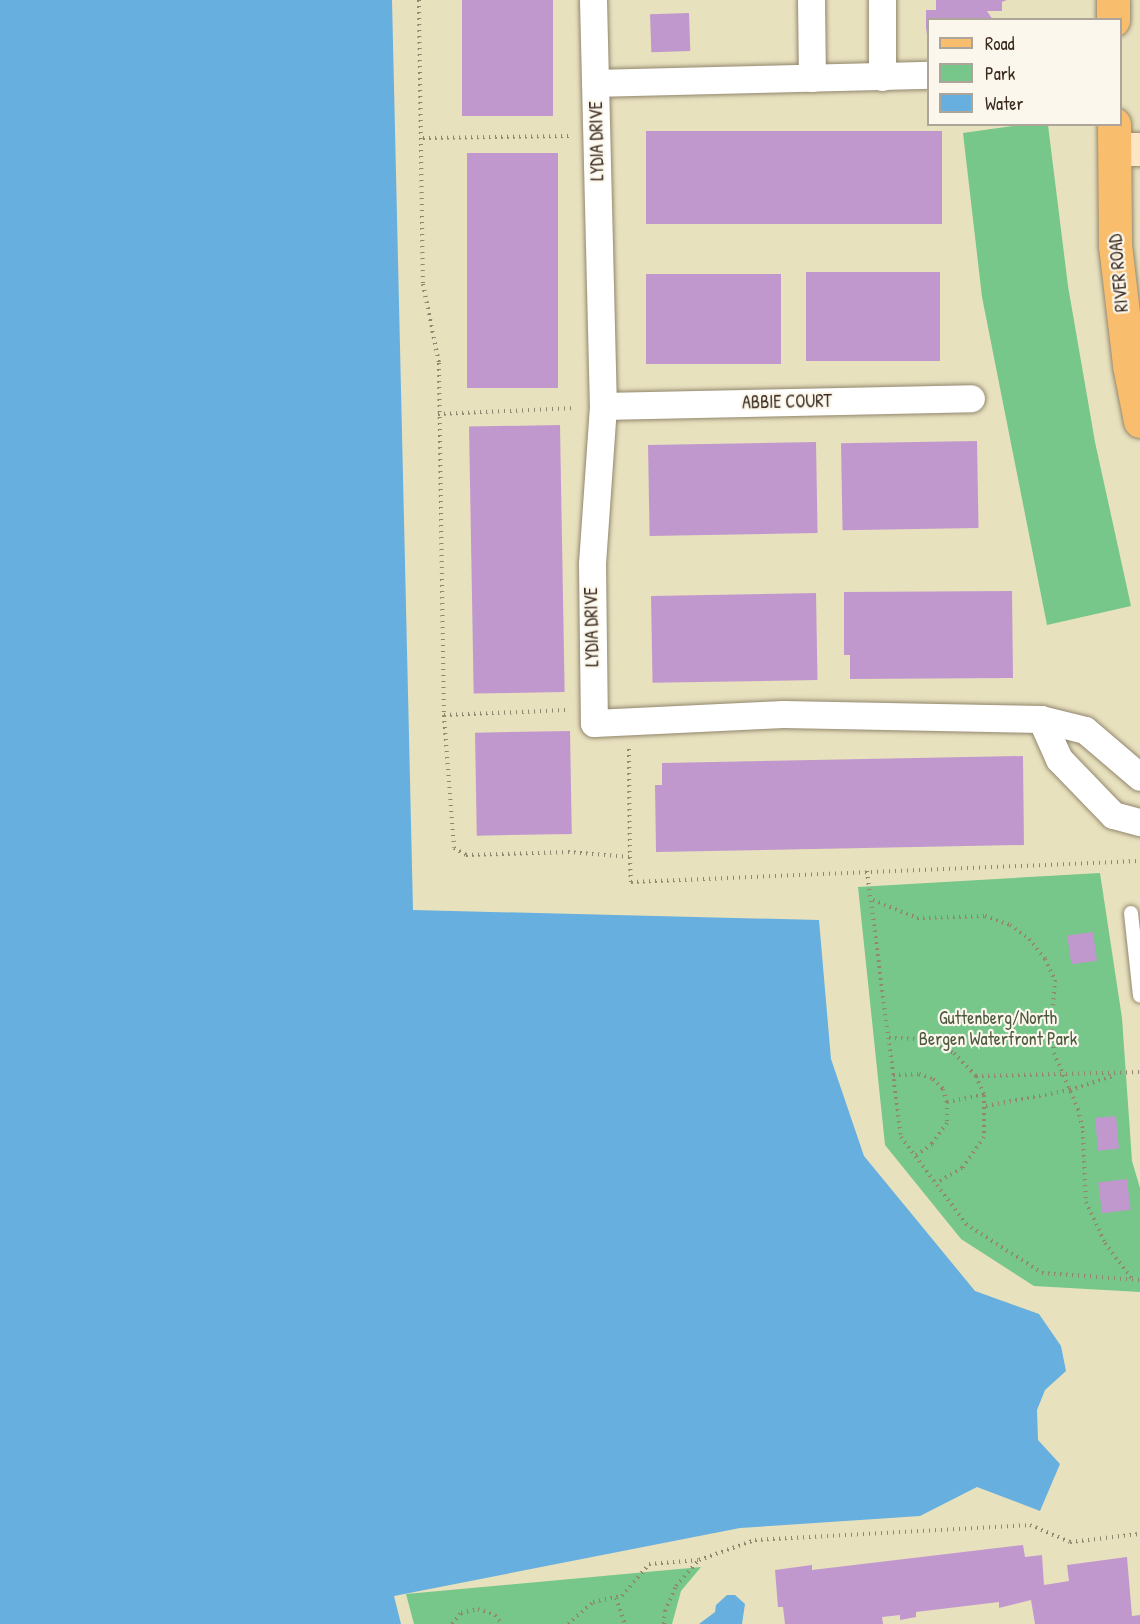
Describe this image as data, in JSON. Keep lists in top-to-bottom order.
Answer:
{
  "streets": {
    "main road": ["RIVER ROAD"],
    "street": ["LYDIA DRIVE", "ABBIE COURT"]
  },
  "crossings": [
    ["LYDIA DRIVE", "ABBIE COURT"]
  ],
  "parks": ["Guttenberg/North Bergen Waterfront Park"],
  "legend": ["Road", "Park", "Water"]
}
